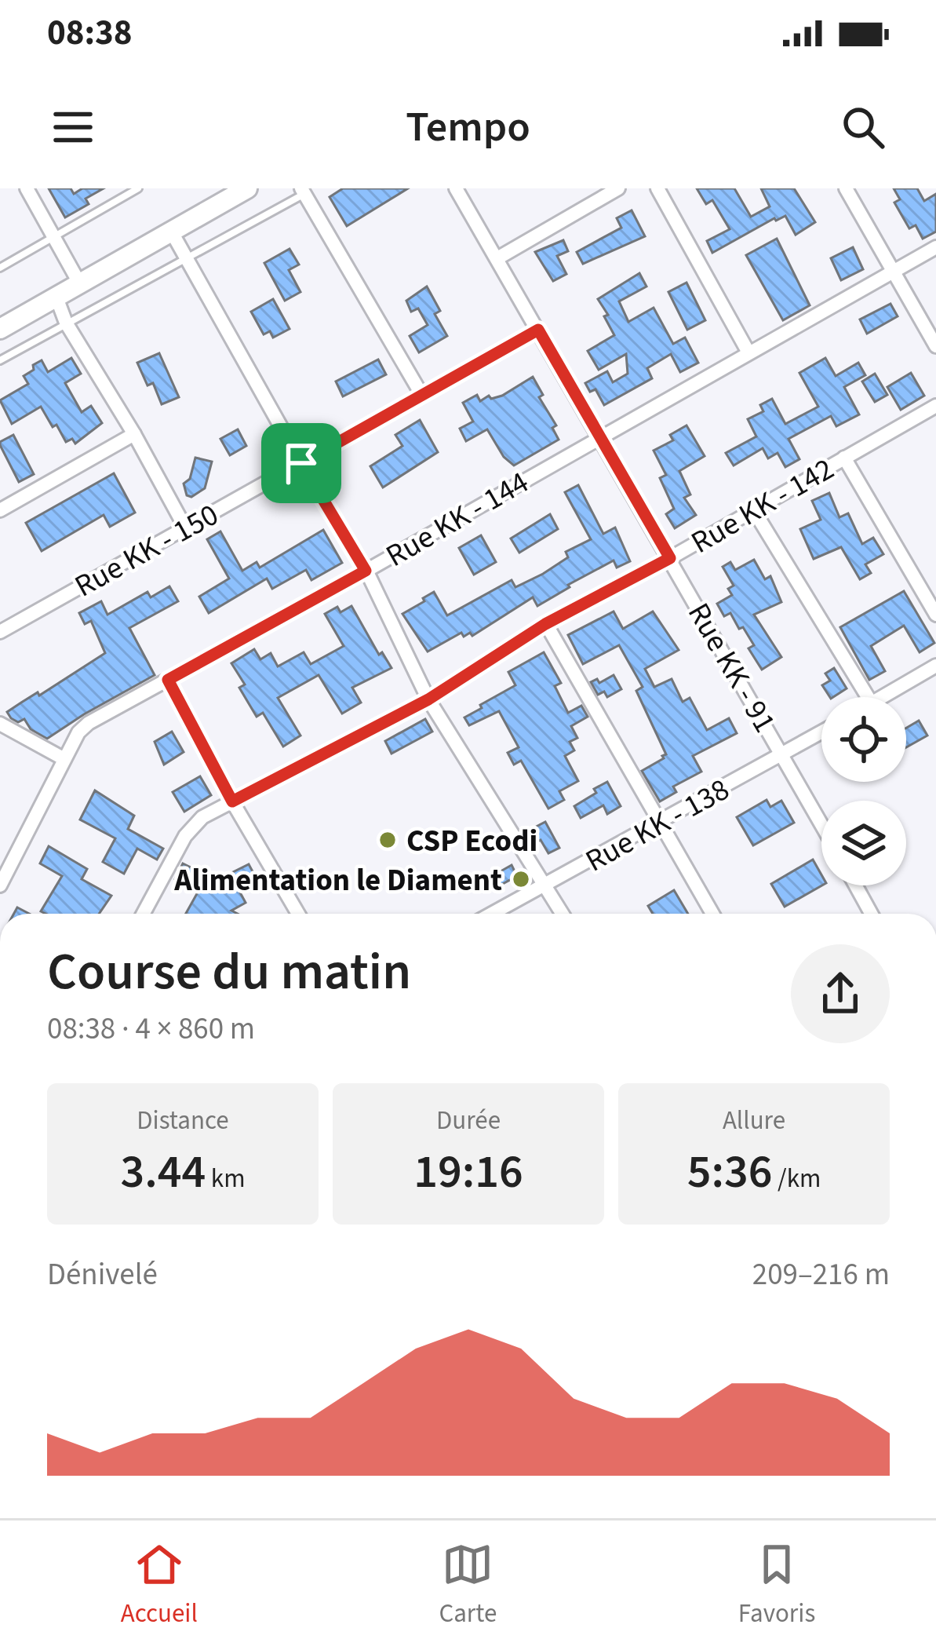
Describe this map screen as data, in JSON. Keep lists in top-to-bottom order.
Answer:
{
  "streets": {
    "street": [
      "Rue KK - 142",
      "Rue KK - 144",
      "Rue KK - 150",
      "Rue KK - 91",
      "Rue KK - 138"
    ]
  },
  "crossings": [
    ["Rue KK - 142", "Rue KK - 91"],
    ["Rue KK - 144", "Rue KK - 91"],
    ["Rue KK - 150", "Rue KK - 91"],
    ["Rue KK - 91", "Rue KK - 138"]
  ],
  "places": ["CSP Ecodi", "Alimentation le Diament"],
  "page": {
    "status": "08:38",
    "header": "Tempo",
    "heading": ["Course du matin", "08:38 · 4 × 860 m"],
    "stats": [
      ["Distance", "3.44 km"],
      ["Durée", "19:16"],
      ["Allure", "5:36 /km"]
    ],
    "chart": ["Dénivelé", "209–216 m"],
    "tabs": ["Accueil", "Carte", "Favoris"]
  }
}
